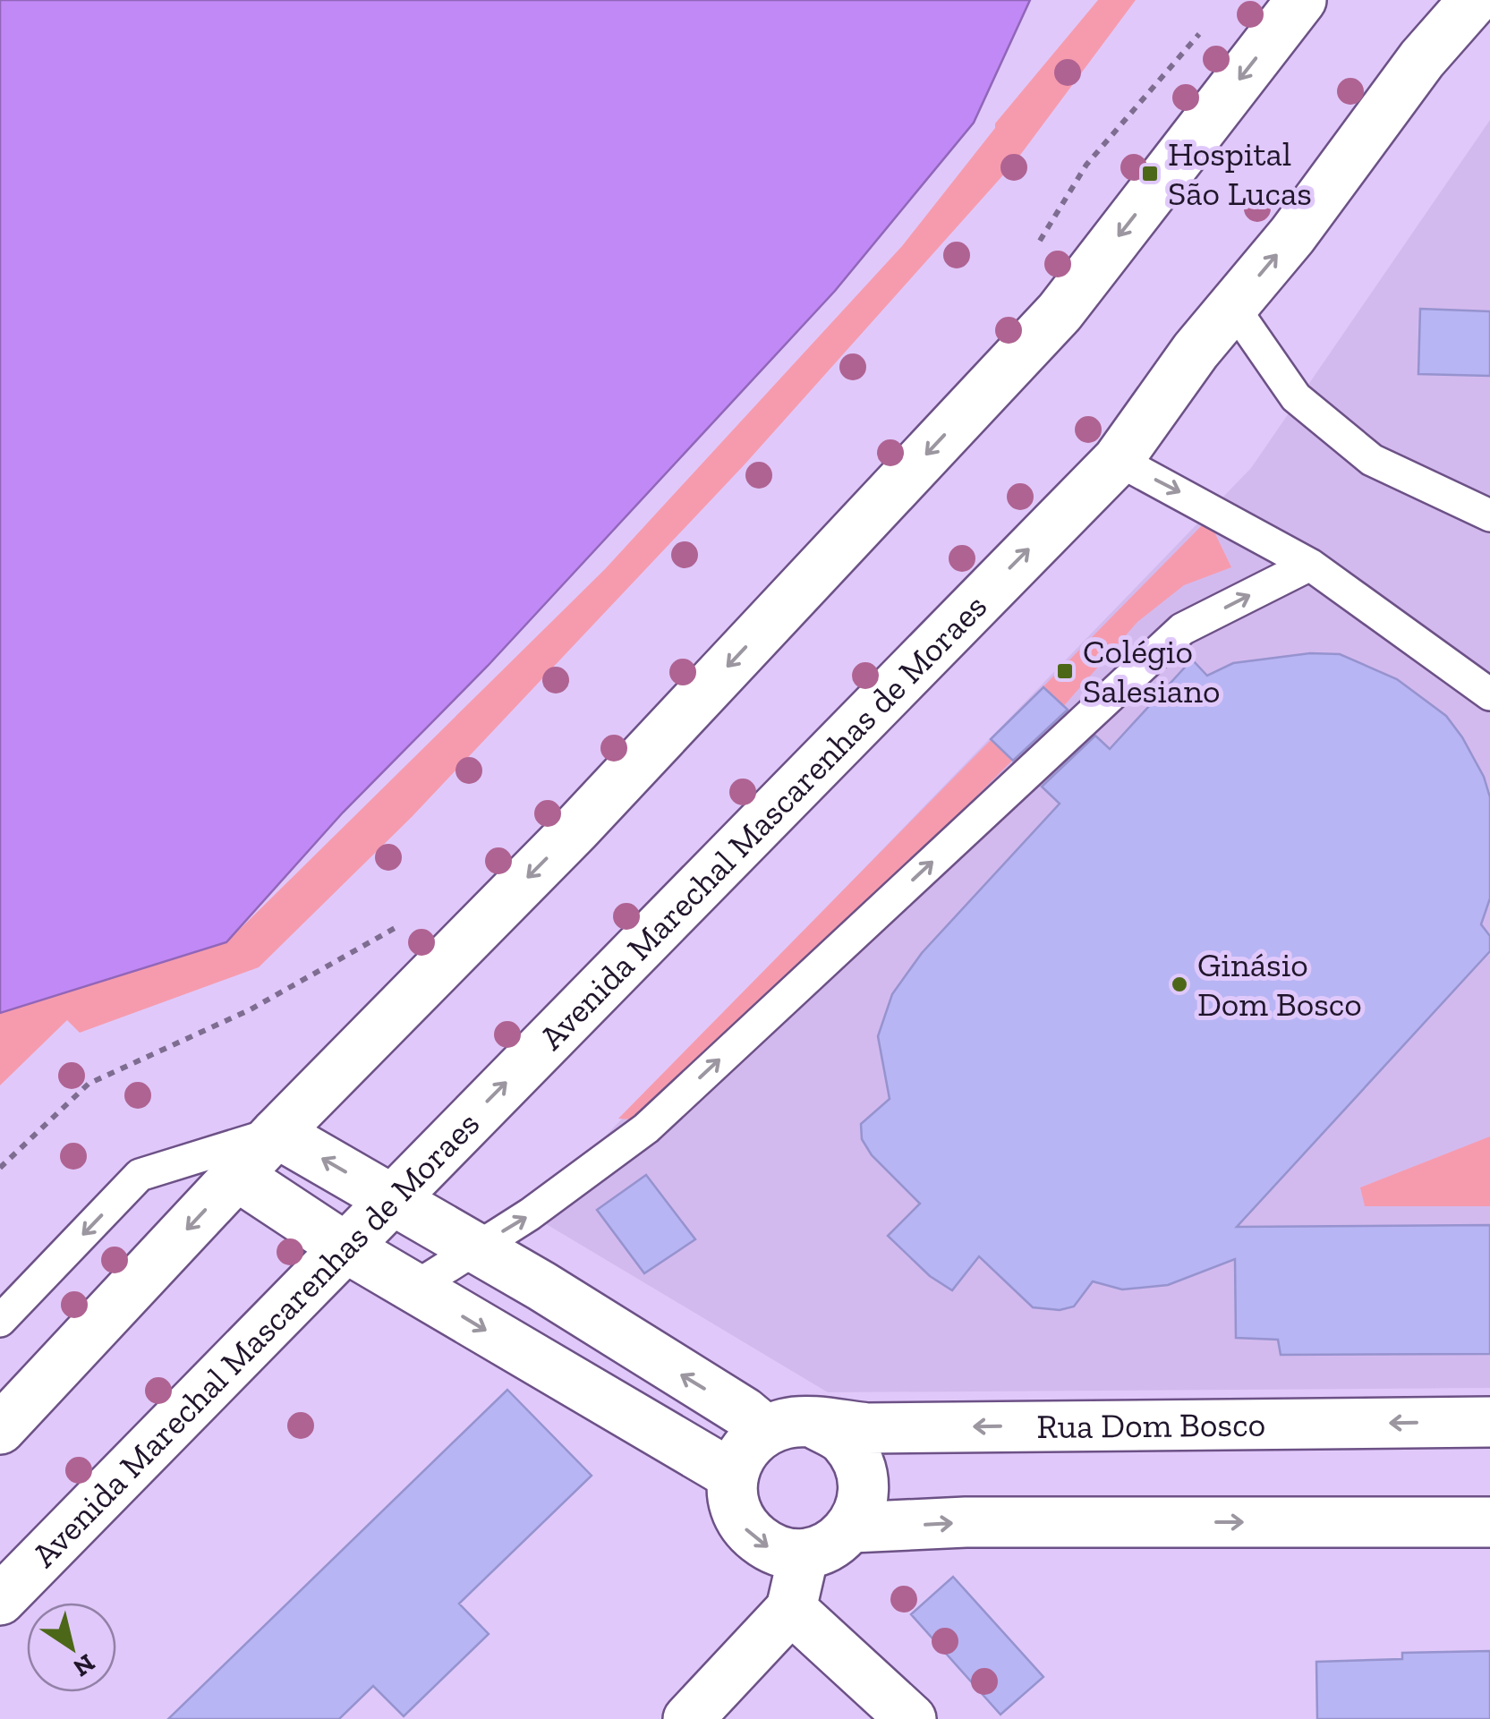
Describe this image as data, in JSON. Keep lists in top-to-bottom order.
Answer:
{
  "streets": {
    "main road": ["Avenida Marechal Mascarenhas de Moraes", "Rua Dom Bosco"]
  },
  "places": {
    "transit": ["Hospital São Lucas", "Colégio Salesiano"],
    "other": ["Ginásio Dom Bosco"]
  },
  "north": "bottom right"
}
